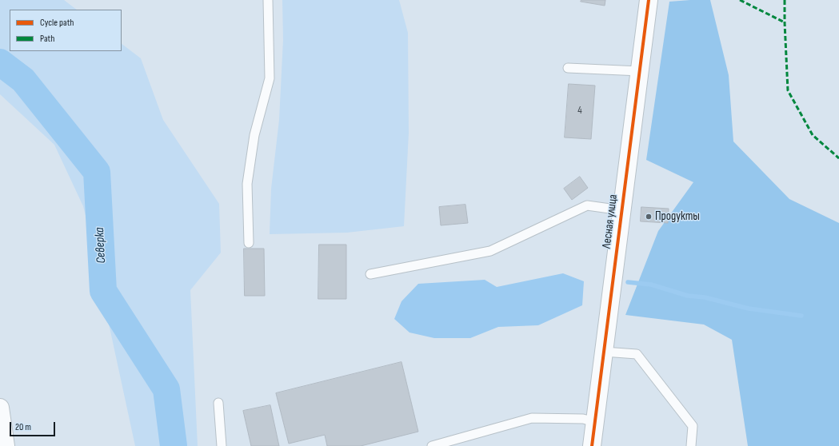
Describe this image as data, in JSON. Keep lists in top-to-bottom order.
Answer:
{
  "streets": {
    "street": ["Лесная улица"]
  },
  "water": ["Северка"],
  "places": ["Продукты"],
  "house_numbers": ["4"],
  "legend": ["Cycle path", "Path"],
  "scale_bar": "20 m"
}
